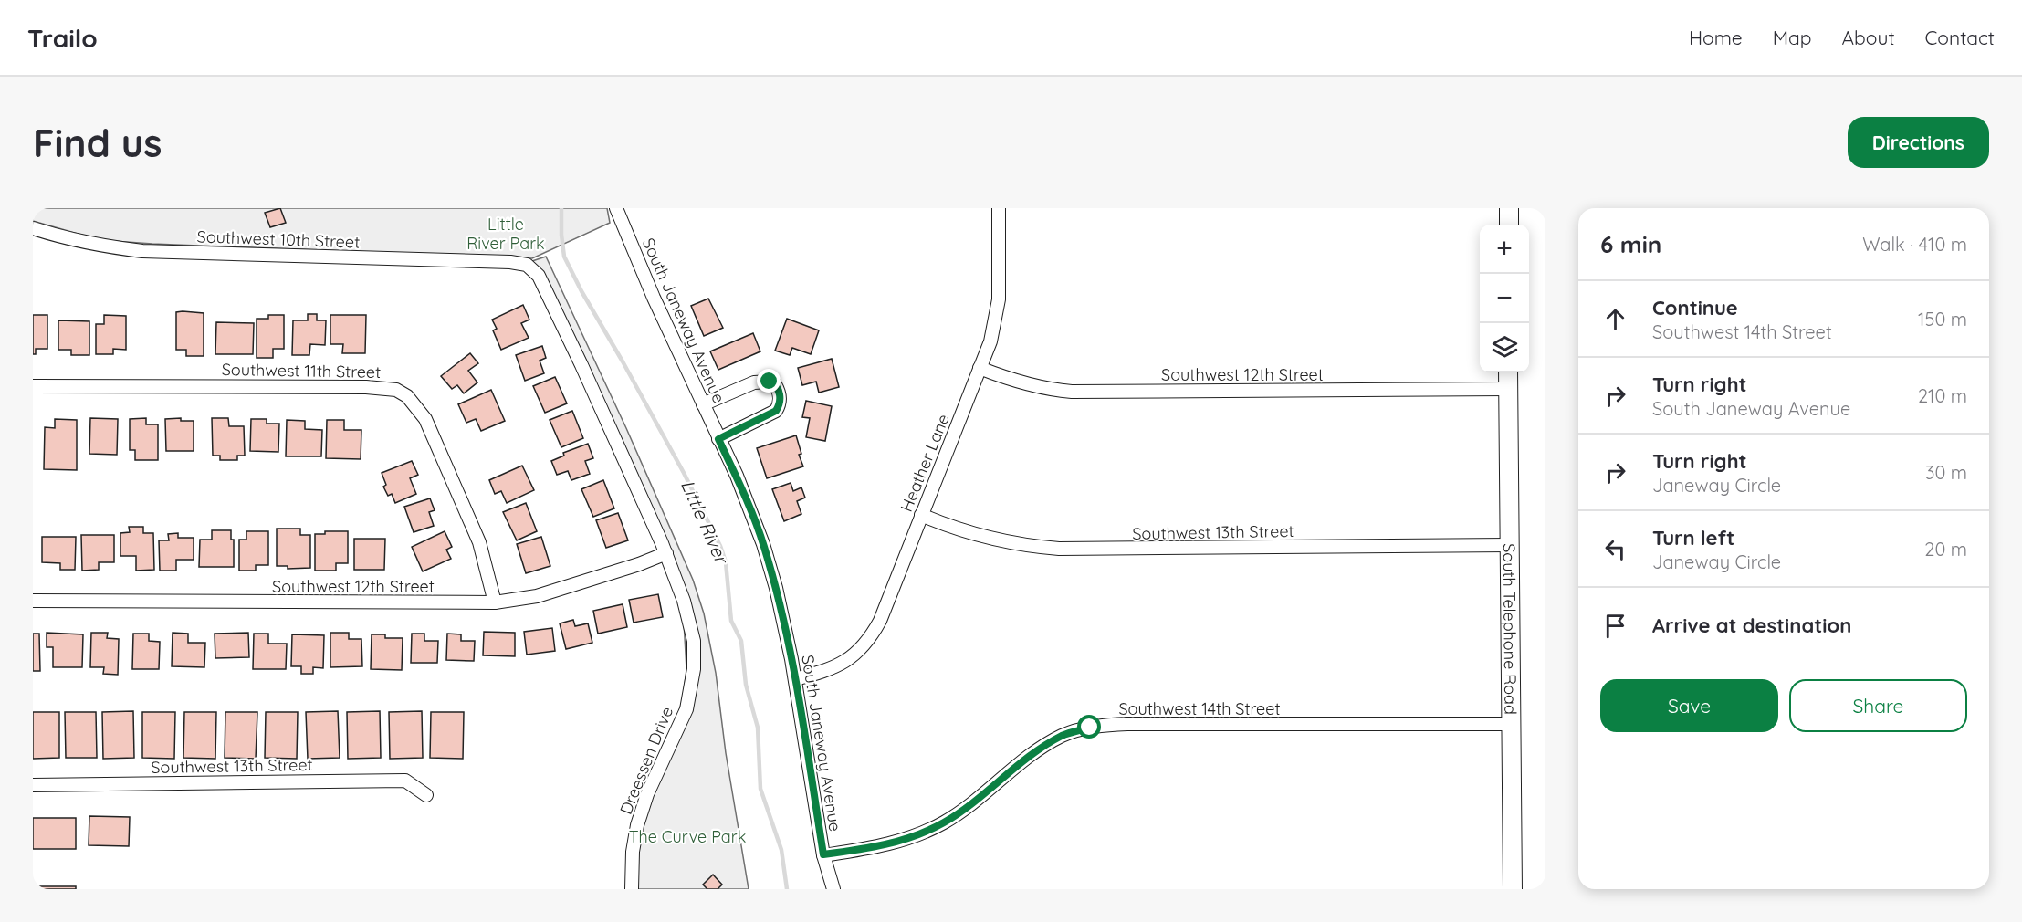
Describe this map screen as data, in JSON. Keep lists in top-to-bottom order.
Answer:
{
  "streets": {
    "main road": ["South Telephone Road"],
    "street": [
      "Southwest 10th Street",
      "South Janeway Avenue",
      "Southwest 11th Street",
      "Southwest 12th Street",
      "Heather Lane",
      "Southwest 13th Street",
      "Southwest 14th Street",
      "Dreessen Drive"
    ]
  },
  "crossings": [
    ["Southwest 10th Street", "Southwest 12th Street"],
    ["Southwest 10th Street", "Dreessen Drive"],
    ["South Janeway Avenue", "Heather Lane"],
    ["South Janeway Avenue", "Southwest 14th Street"],
    ["Southwest 11th Street", "Southwest 12th Street"],
    ["Southwest 12th Street", "Heather Lane"],
    ["Southwest 12th Street", "South Telephone Road"],
    ["Southwest 12th Street", "Dreessen Drive"],
    ["Heather Lane", "Southwest 13th Street"],
    ["Southwest 13th Street", "South Telephone Road"],
    ["South Telephone Road", "Southwest 14th Street"]
  ],
  "water": ["Little River"],
  "parks": ["Little River Park", "The Curve Park"],
  "page": {
    "header": "Trailo",
    "nav": [
      "Home",
      "Map",
      "About",
      "Contact"
    ],
    "buttons": [
      "Directions",
      ["Save", "Share"]
    ],
    "title": "Find us",
    "heading": ["6 min", "Walk · 410 m"],
    "map_buttons": ["+", "−"],
    "list": [
      ["Continue", "Southwest 14th Street", "150 m"],
      ["Turn right", "South Janeway Avenue", "210 m"],
      ["Turn right", "Janeway Circle", "30 m"],
      ["Turn left", "Janeway Circle", "20 m"],
      "Arrive at destination"
    ]
  }
}
